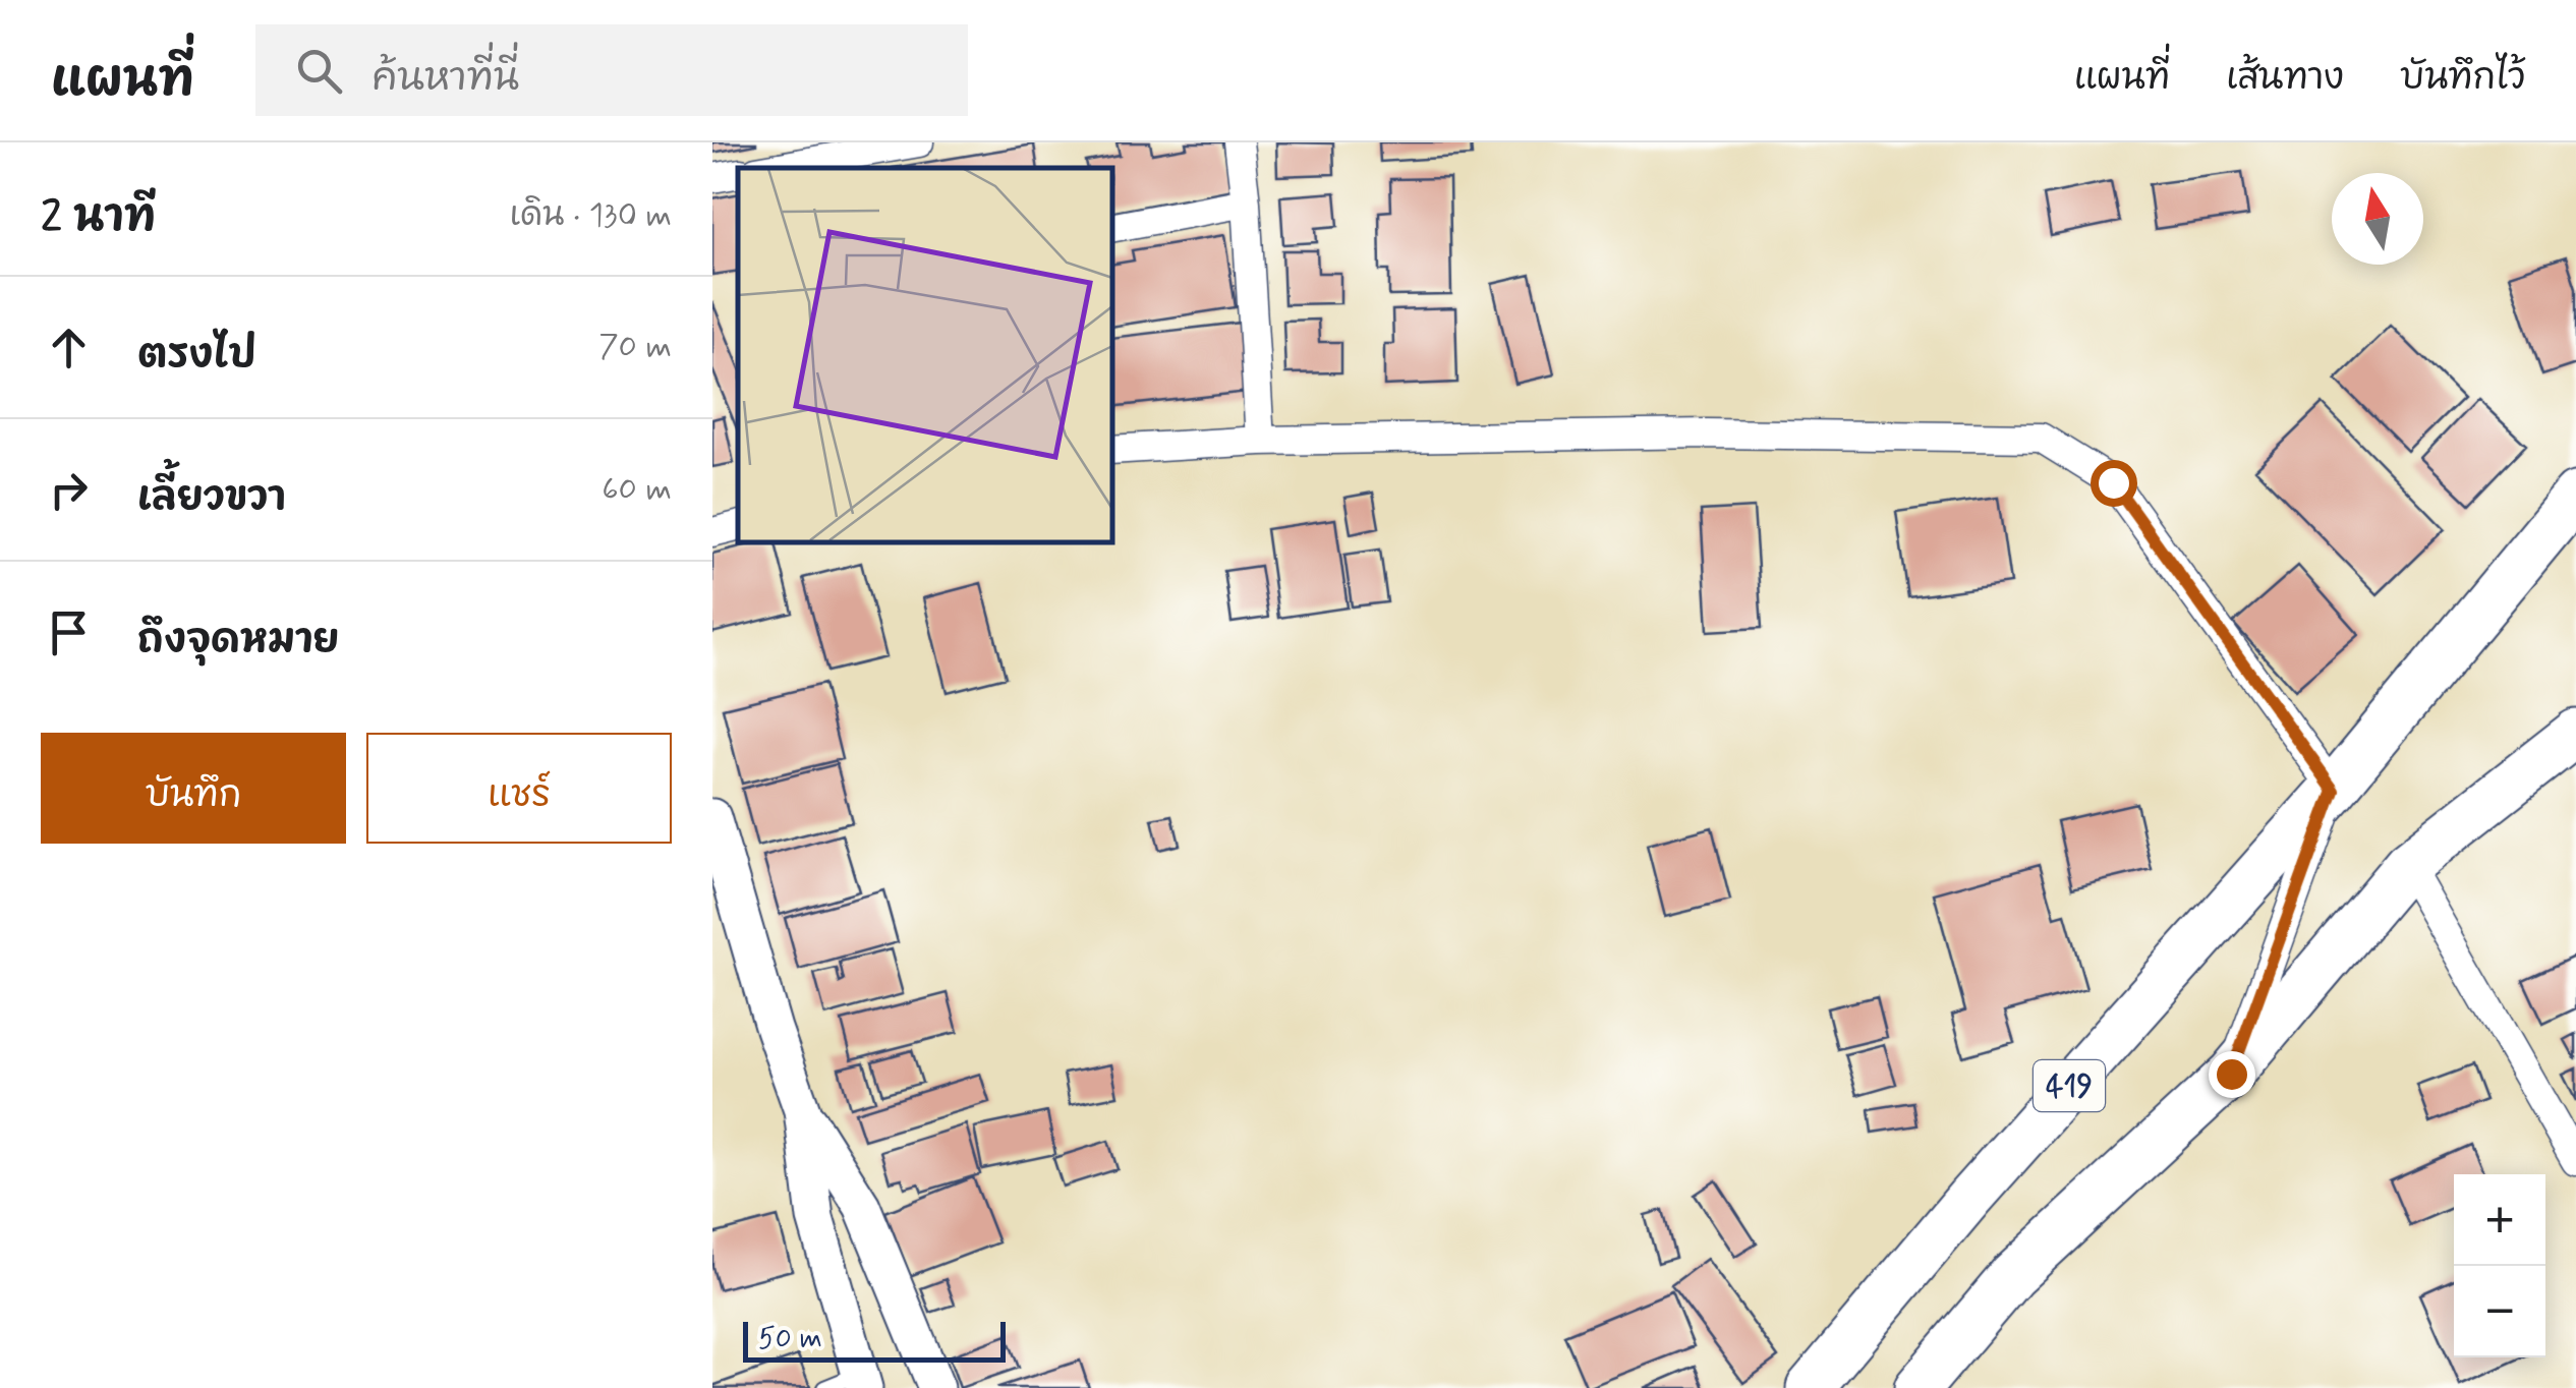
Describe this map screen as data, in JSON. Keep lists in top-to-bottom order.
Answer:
{
  "streets": {
    "highway": ["419"]
  },
  "scale_bar": "50 m",
  "north": "top",
  "page": {
    "header": "แผนที่",
    "search": "ค้นหาที่นี่",
    "nav": ["แผนที่", "เส้นทาง", "บันทึกไว้"],
    "heading": ["2 นาที", "เดิน · 130 m"],
    "list": [
      ["ตรงไป", "70 m"],
      ["เลี้ยวขวา", "60 m"],
      "ถึงจุดหมาย"
    ],
    "buttons": ["บันทึก", "แชร์"],
    "map_buttons": ["+", "−"],
    "scale": "50 m"
  }
}
